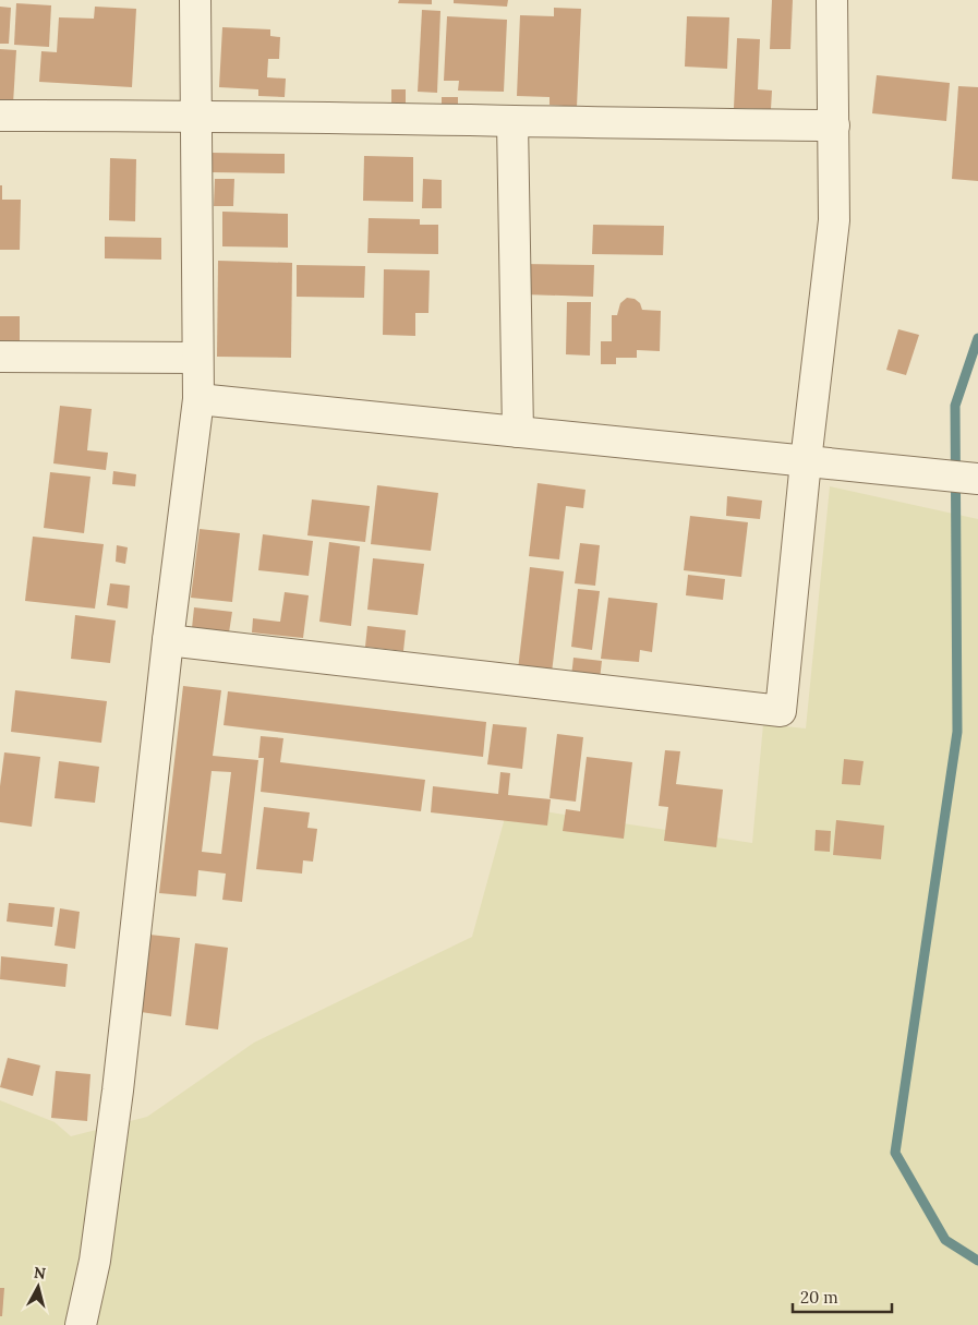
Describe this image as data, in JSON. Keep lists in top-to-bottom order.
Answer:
{
  "scale_bar": "20 m",
  "north": "top"
}
